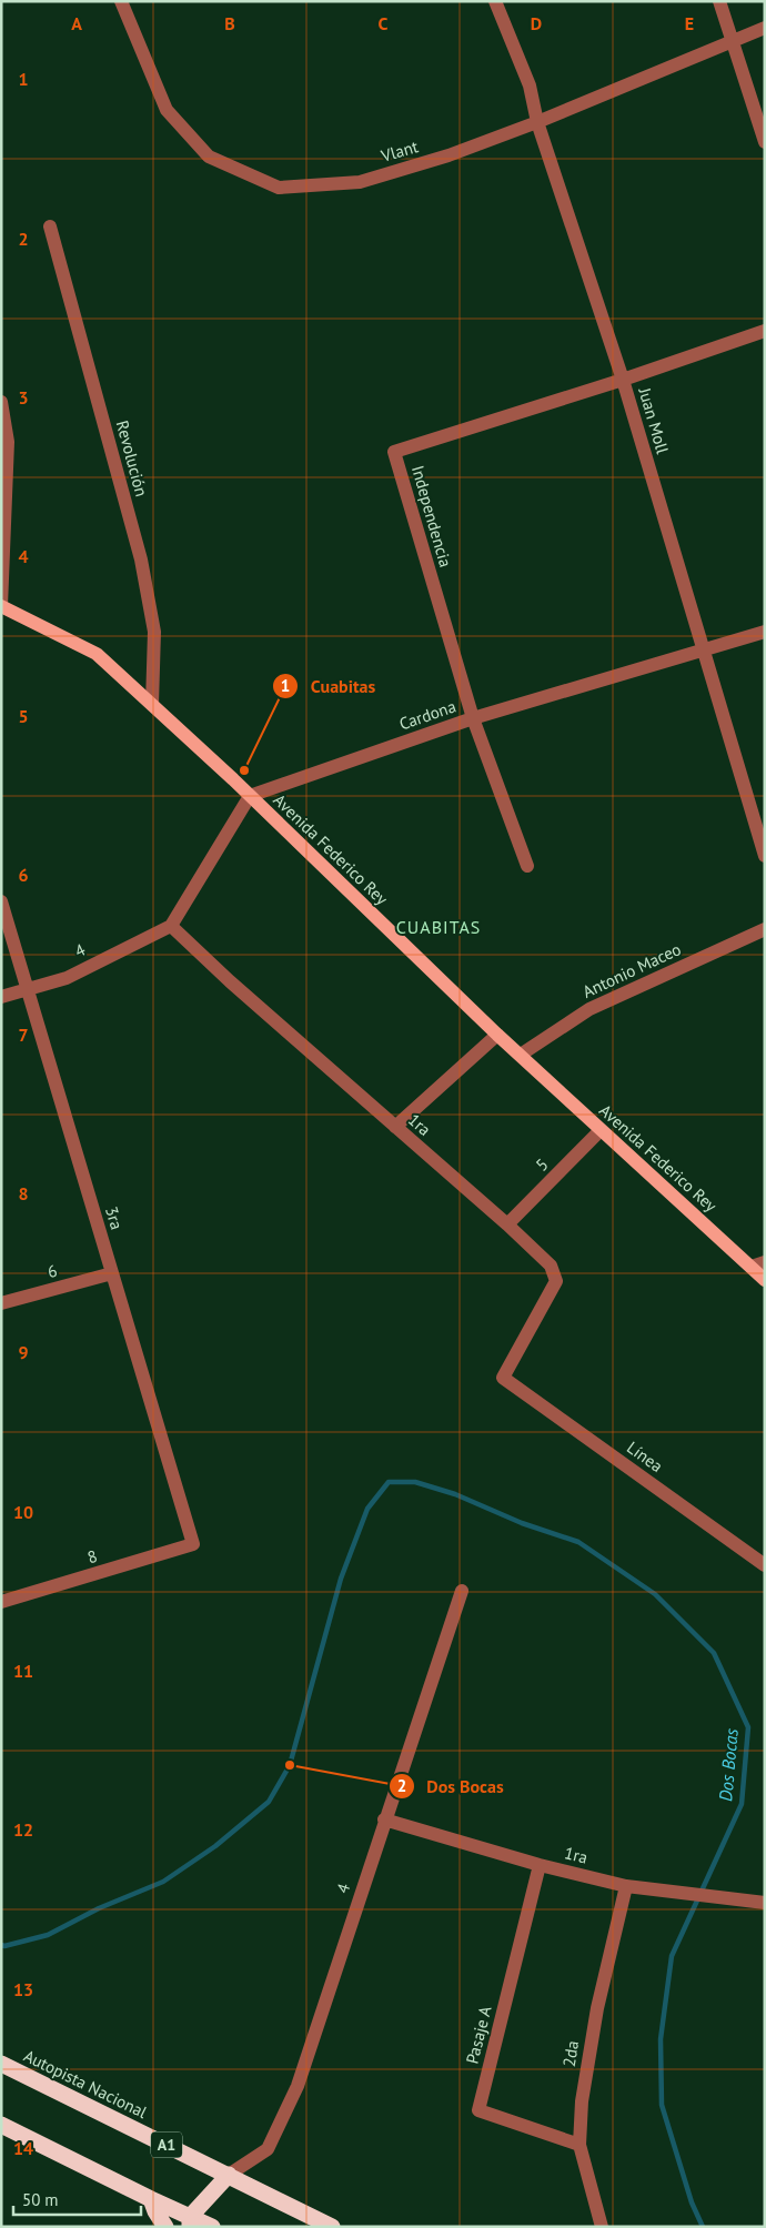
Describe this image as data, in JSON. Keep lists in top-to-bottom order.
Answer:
{
  "streets": {
    "highway": ["Autopista Nacional", "A1"],
    "main road": ["Avenida Federico Rey"],
    "street": [
      "Vlant",
      "Juan Moll",
      "Revolución",
      "Independencia",
      "Cardona",
      "4",
      "Antonio Maceo",
      "1ra",
      "5",
      "3ra",
      "6",
      "Línea",
      "8",
      "Pasaje A",
      "2da"
    ]
  },
  "crossings": [
    ["Vlant", "Juan Moll"],
    ["Juan Moll", "Independencia"],
    ["Juan Moll", "Cardona"],
    ["Revolución", "Avenida Federico Rey"],
    ["Independencia", "Cardona"],
    ["Cardona", "Avenida Federico Rey"],
    ["Avenida Federico Rey", "Antonio Maceo"],
    ["Avenida Federico Rey", "5"],
    ["4", "1ra"],
    ["4", "3ra"],
    ["4", "Autopista Nacional"],
    ["1ra", "5"],
    ["1ra", "Línea"],
    ["1ra", "Pasaje A"],
    ["1ra", "2da"],
    ["3ra", "6"],
    ["3ra", "8"],
    ["Pasaje A", "2da"]
  ],
  "districts": ["CUABITAS"],
  "water": ["Dos Bocas"],
  "places": ["Cuabitas", "Dos Bocas"],
  "scale_bar": "50 m",
  "grid": {
    "columns": [
      "A",
      "B",
      "C",
      "D",
      "E"
    ],
    "rows": [
      "1",
      "2",
      "3",
      "4",
      "5",
      "6",
      "7",
      "8",
      "9",
      "10",
      "11",
      "12",
      "13",
      "14"
    ]
  }
}
